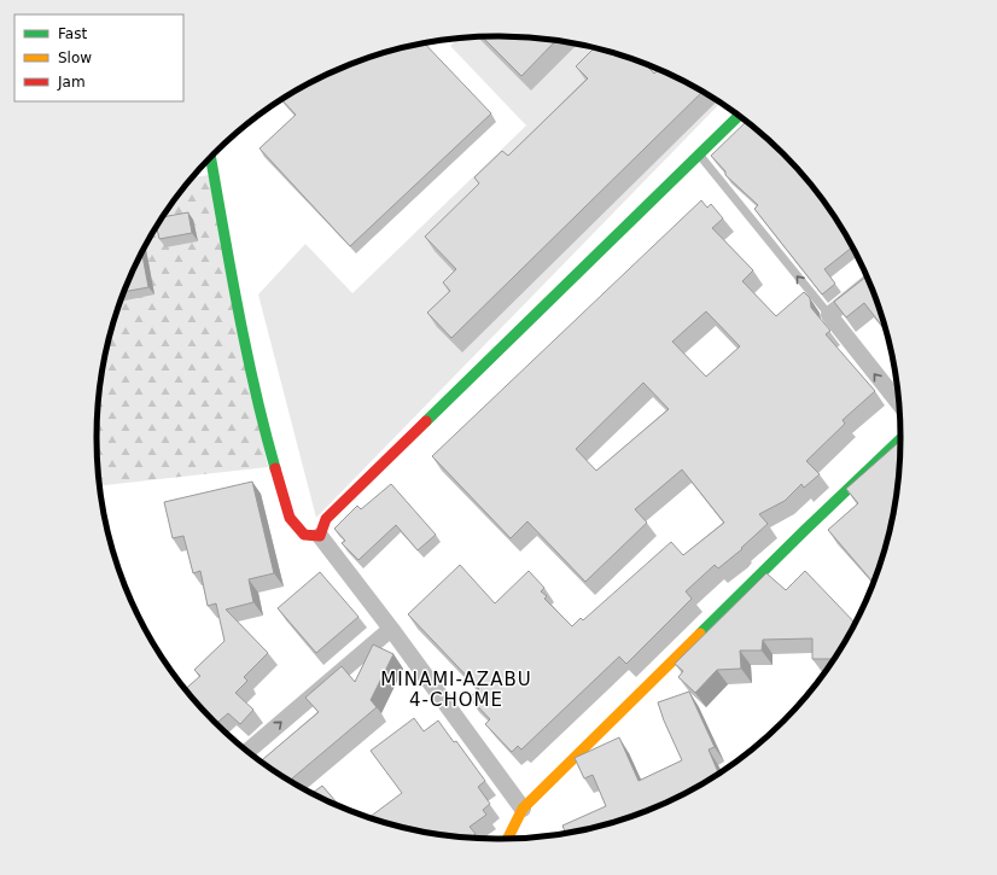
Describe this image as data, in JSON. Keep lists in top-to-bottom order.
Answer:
{
  "districts": ["MINAMI-AZABU 4-CHOME"],
  "legend": ["Fast", "Slow", "Jam"]
}
